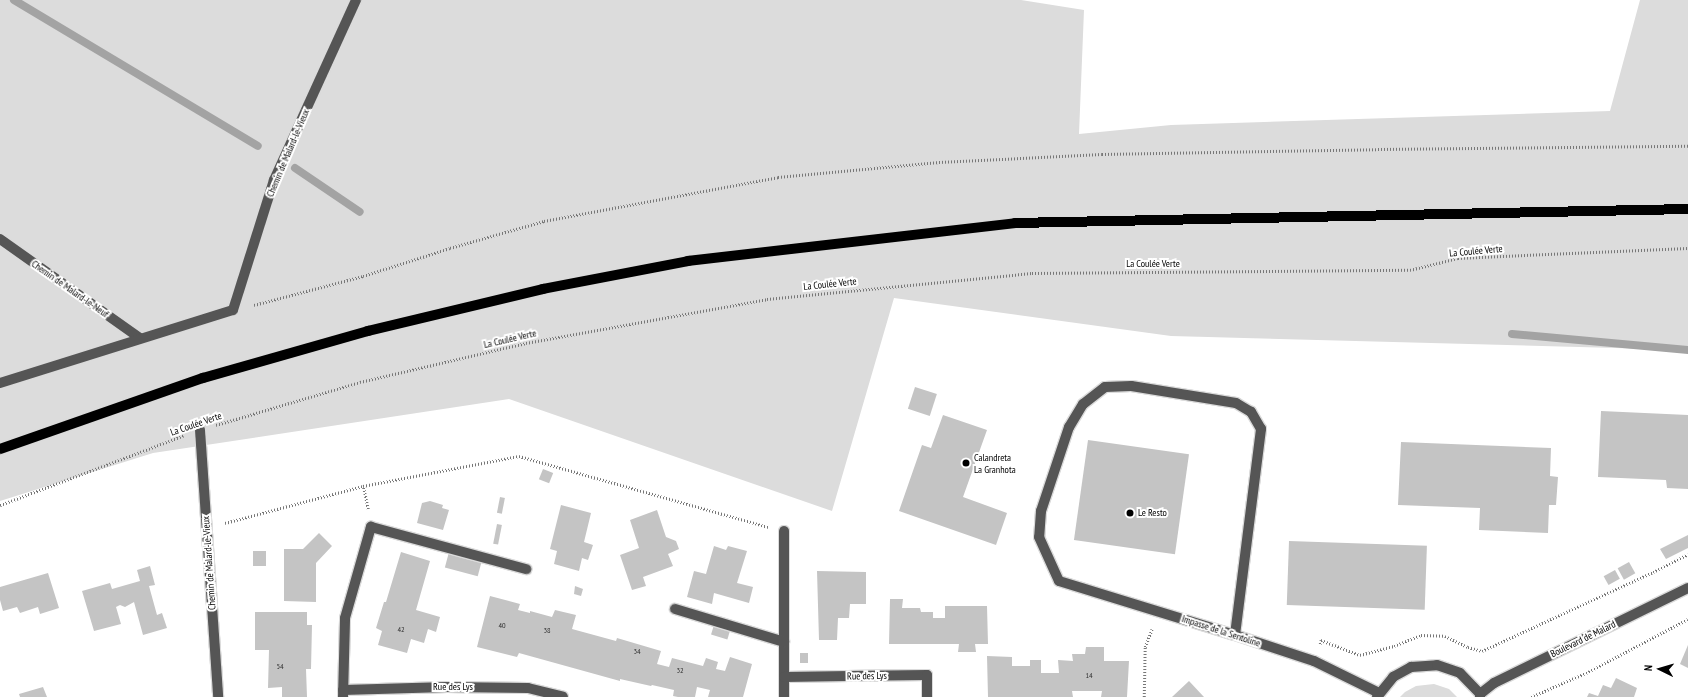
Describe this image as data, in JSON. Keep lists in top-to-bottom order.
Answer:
{
  "streets": {
    "street": [
      "Chemin de Malard-le-Vieux",
      "Chemin de Malard-le-Neuf",
      "Impasse de la Sentoline",
      "Boulevard de Malard",
      "Rue des Lys"
    ],
    "path": ["La Coulée Verte"]
  },
  "crossings": [
    ["Chemin de Malard-le-Vieux", "La Coulée Verte"]
  ],
  "places": ["Calandreta La Granhota", "Le Resto"],
  "house_numbers": [
    "40",
    "42",
    "38",
    "34",
    "54",
    "32",
    "14"
  ],
  "north": "left"
}
